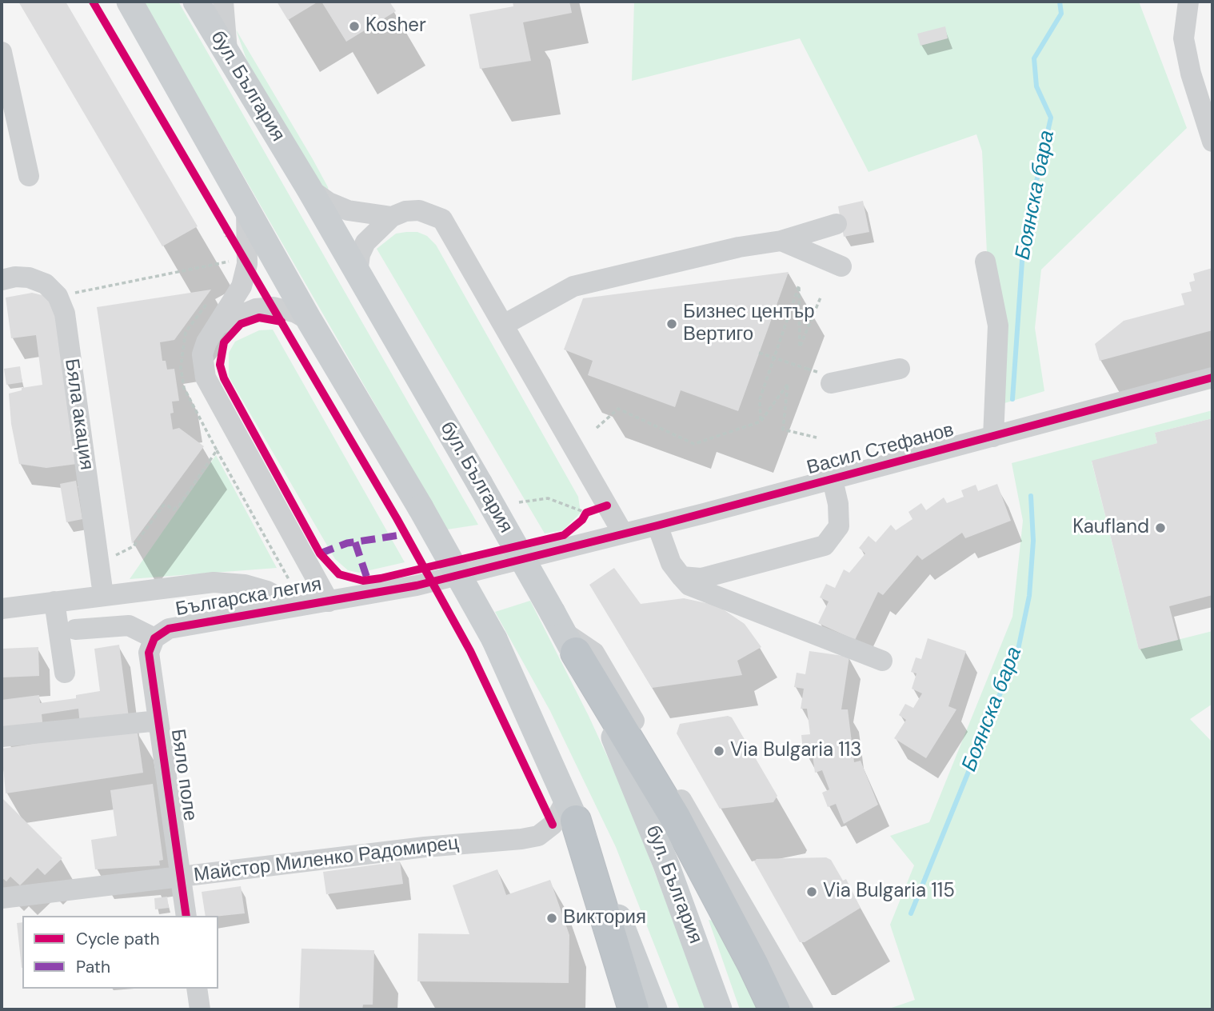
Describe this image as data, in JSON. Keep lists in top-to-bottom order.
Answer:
{
  "streets": {
    "main road": ["бул. България"],
    "street": [
      "Бяла акация",
      "Васил Стефанов",
      "Българска легия",
      "Бяло поле",
      "Майстор Миленко Радомирец"
    ]
  },
  "crossings": [
    ["Бяла акация", "Българска легия"],
    ["Васил Стефанов", "Българска легия"],
    ["Българска легия", "Бяло поле"],
    ["Бяло поле", "Майстор Миленко Радомирец"]
  ],
  "water": ["Боянска бара"],
  "places": [
    "Kosher",
    "Бизнес център Вертиго",
    "Kaufland",
    "Via Bulgaria 113",
    "Via Bulgaria 115",
    "Виктория"
  ],
  "legend": ["Cycle path", "Path"]
}
